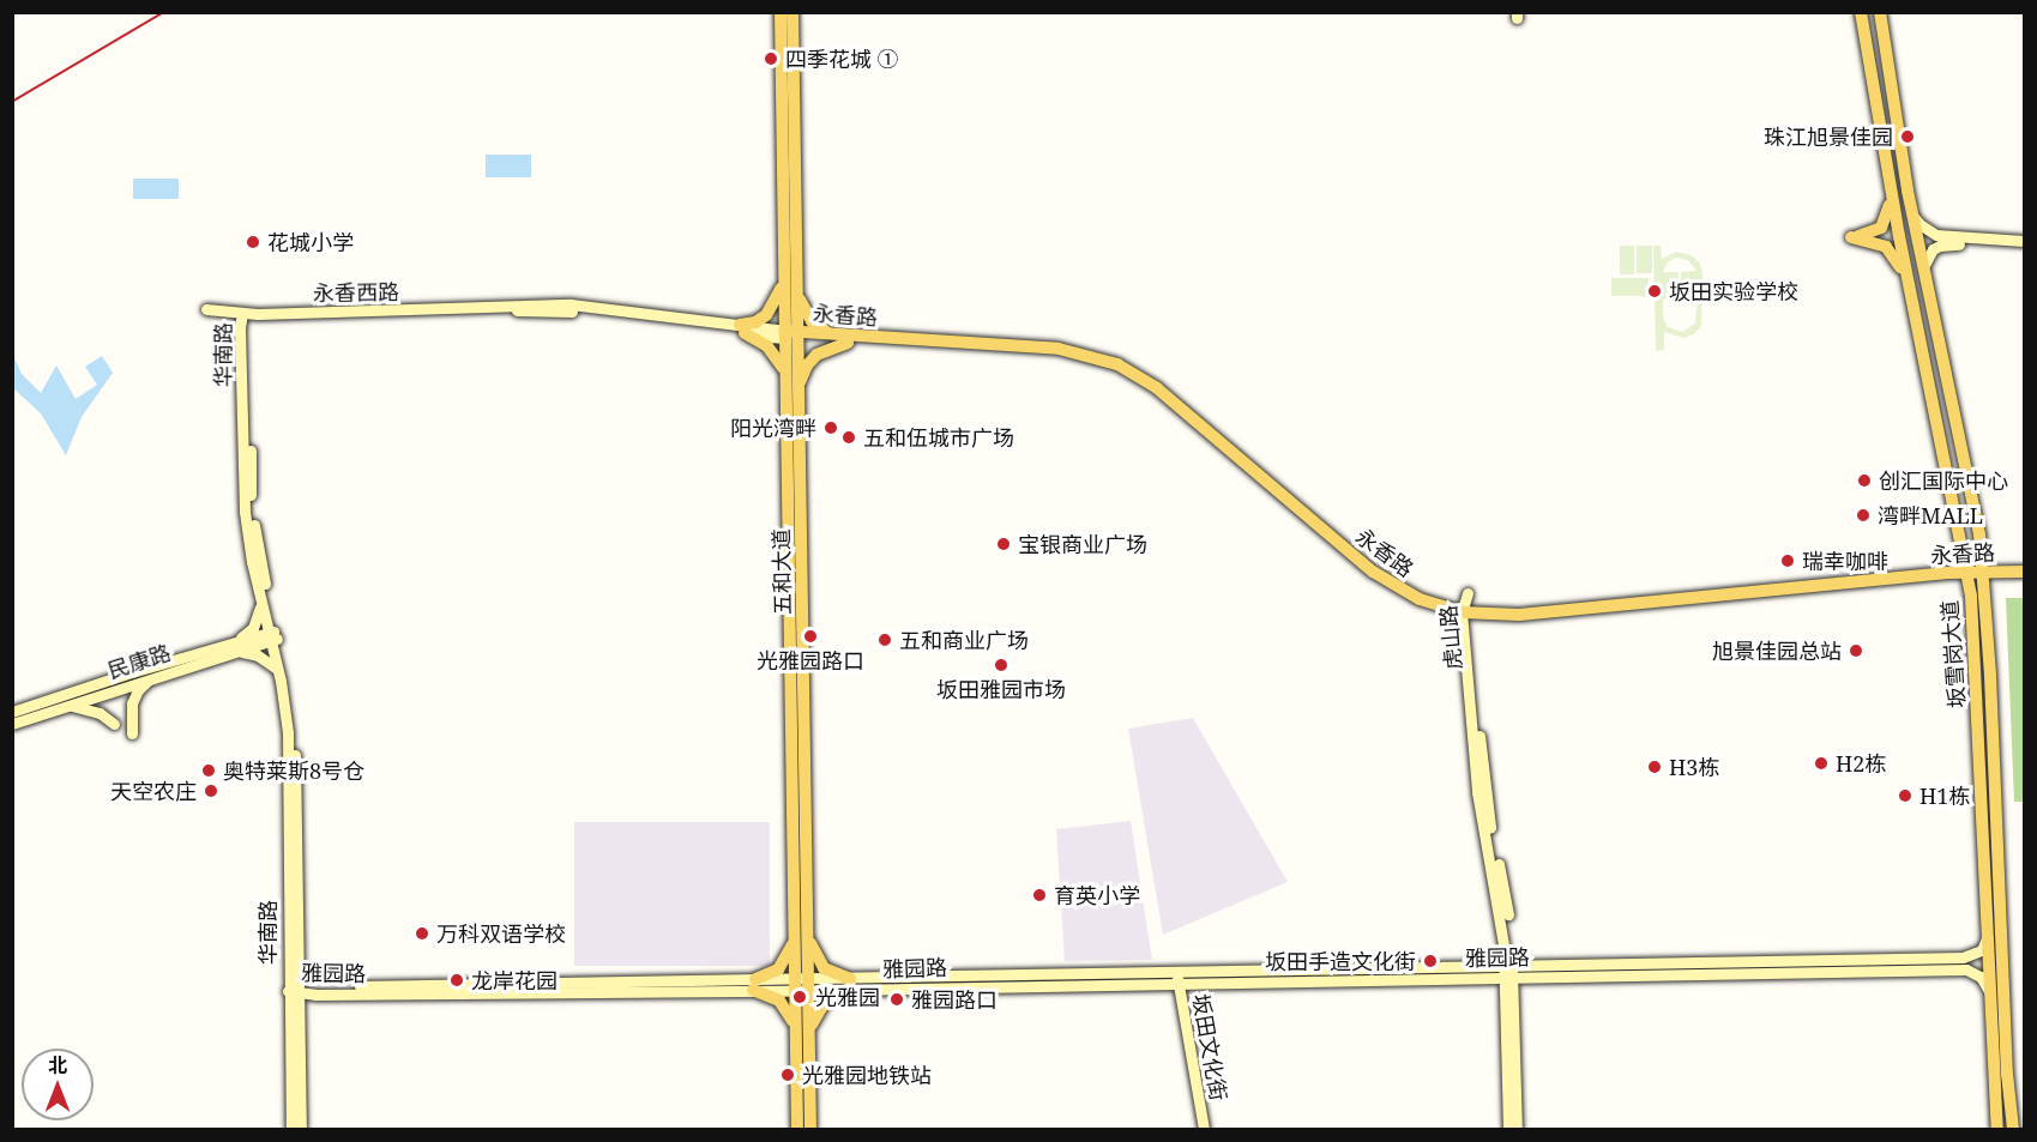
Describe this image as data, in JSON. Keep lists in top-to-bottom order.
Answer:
{
  "streets": {
    "main road": [
      "永香西路",
      "永香路",
      "华南路",
      "五和大道",
      "虎山路",
      "坂雪岗大道",
      "民康路",
      "雅园路",
      "坂田文化街"
    ]
  },
  "crossings": [
    ["永香西路", "永香路"],
    ["永香西路", "华南路"],
    ["永香西路", "五和大道"],
    ["永香路", "五和大道"],
    ["永香路", "虎山路"],
    ["永香路", "坂雪岗大道"],
    ["华南路", "民康路"],
    ["华南路", "雅园路"],
    ["五和大道", "雅园路"],
    ["虎山路", "雅园路"],
    ["坂雪岗大道", "雅园路"],
    ["雅园路", "坂田文化街"]
  ],
  "places": [
    "四季花城 ①",
    "珠江旭景佳园",
    "花城小学",
    "坂田实验学校",
    "阳光湾畔",
    "五和伍城市广场",
    "创汇国际中心",
    "湾畔MALL",
    "宝银商业广场",
    "瑞幸咖啡",
    "光雅园路口",
    "五和商业广场",
    "旭景佳园总站",
    "坂田雅园市场",
    "H2栋",
    "H3栋",
    "奥特莱斯8号仓",
    "天空农庄",
    "H1栋",
    "育英小学",
    "万科双语学校",
    "坂田手造文化街",
    "龙岸花园",
    "光雅园",
    "雅园路口",
    "光雅园地铁站"
  ],
  "north": "top"
}
